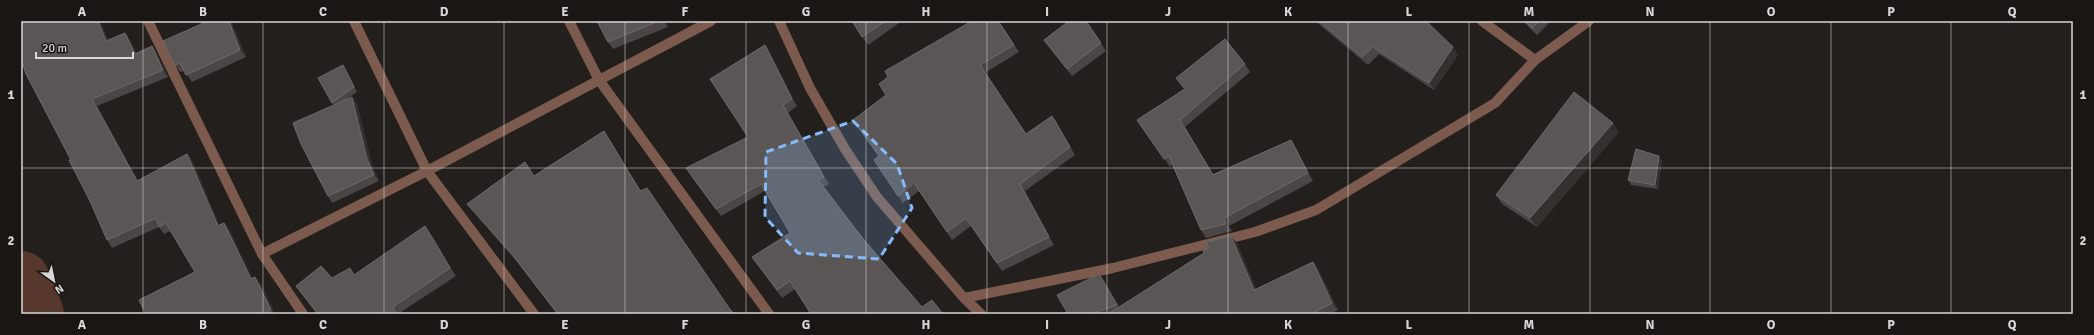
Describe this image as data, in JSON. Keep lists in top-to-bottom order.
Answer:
{
  "scale_bar": "20 m",
  "north": "bottom right",
  "grid": {
    "columns": [
      "A",
      "B",
      "C",
      "D",
      "E",
      "F",
      "G",
      "H",
      "I",
      "J",
      "K",
      "L",
      "M",
      "N",
      "O",
      "P",
      "Q"
    ],
    "rows": ["1", "2"]
  }
}
